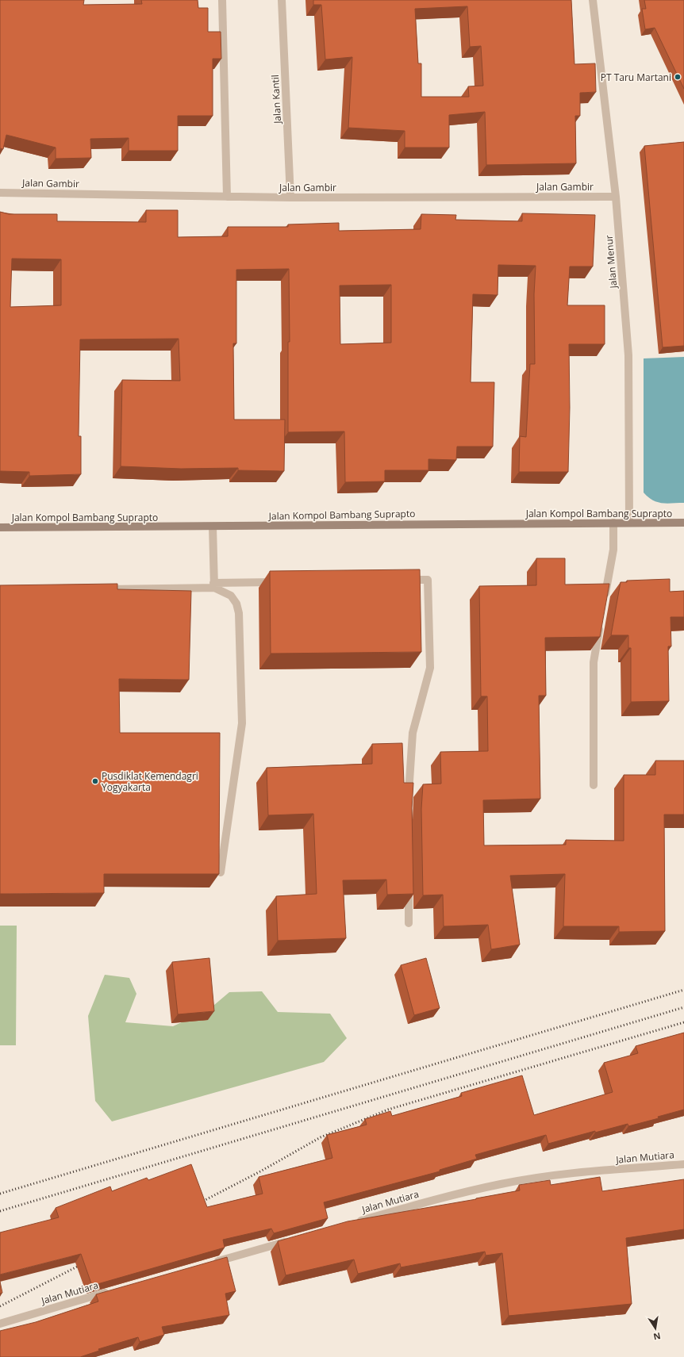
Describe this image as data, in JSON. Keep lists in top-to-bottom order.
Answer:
{
  "streets": {
    "street": [
      "Jalan Kantil",
      "Jalan Gambir",
      "Jalan Menur",
      "Jalan Kompol Bambang Suprapto",
      "Jalan Mutiara"
    ]
  },
  "crossings": [
    ["Jalan Kantil", "Jalan Gambir"],
    ["Jalan Gambir", "Jalan Menur"],
    ["Jalan Menur", "Jalan Kompol Bambang Suprapto"]
  ],
  "places": ["PT Taru Martani", "Pusdiklat Kemendagri Yogyakarta"],
  "north": "bottom"
}
